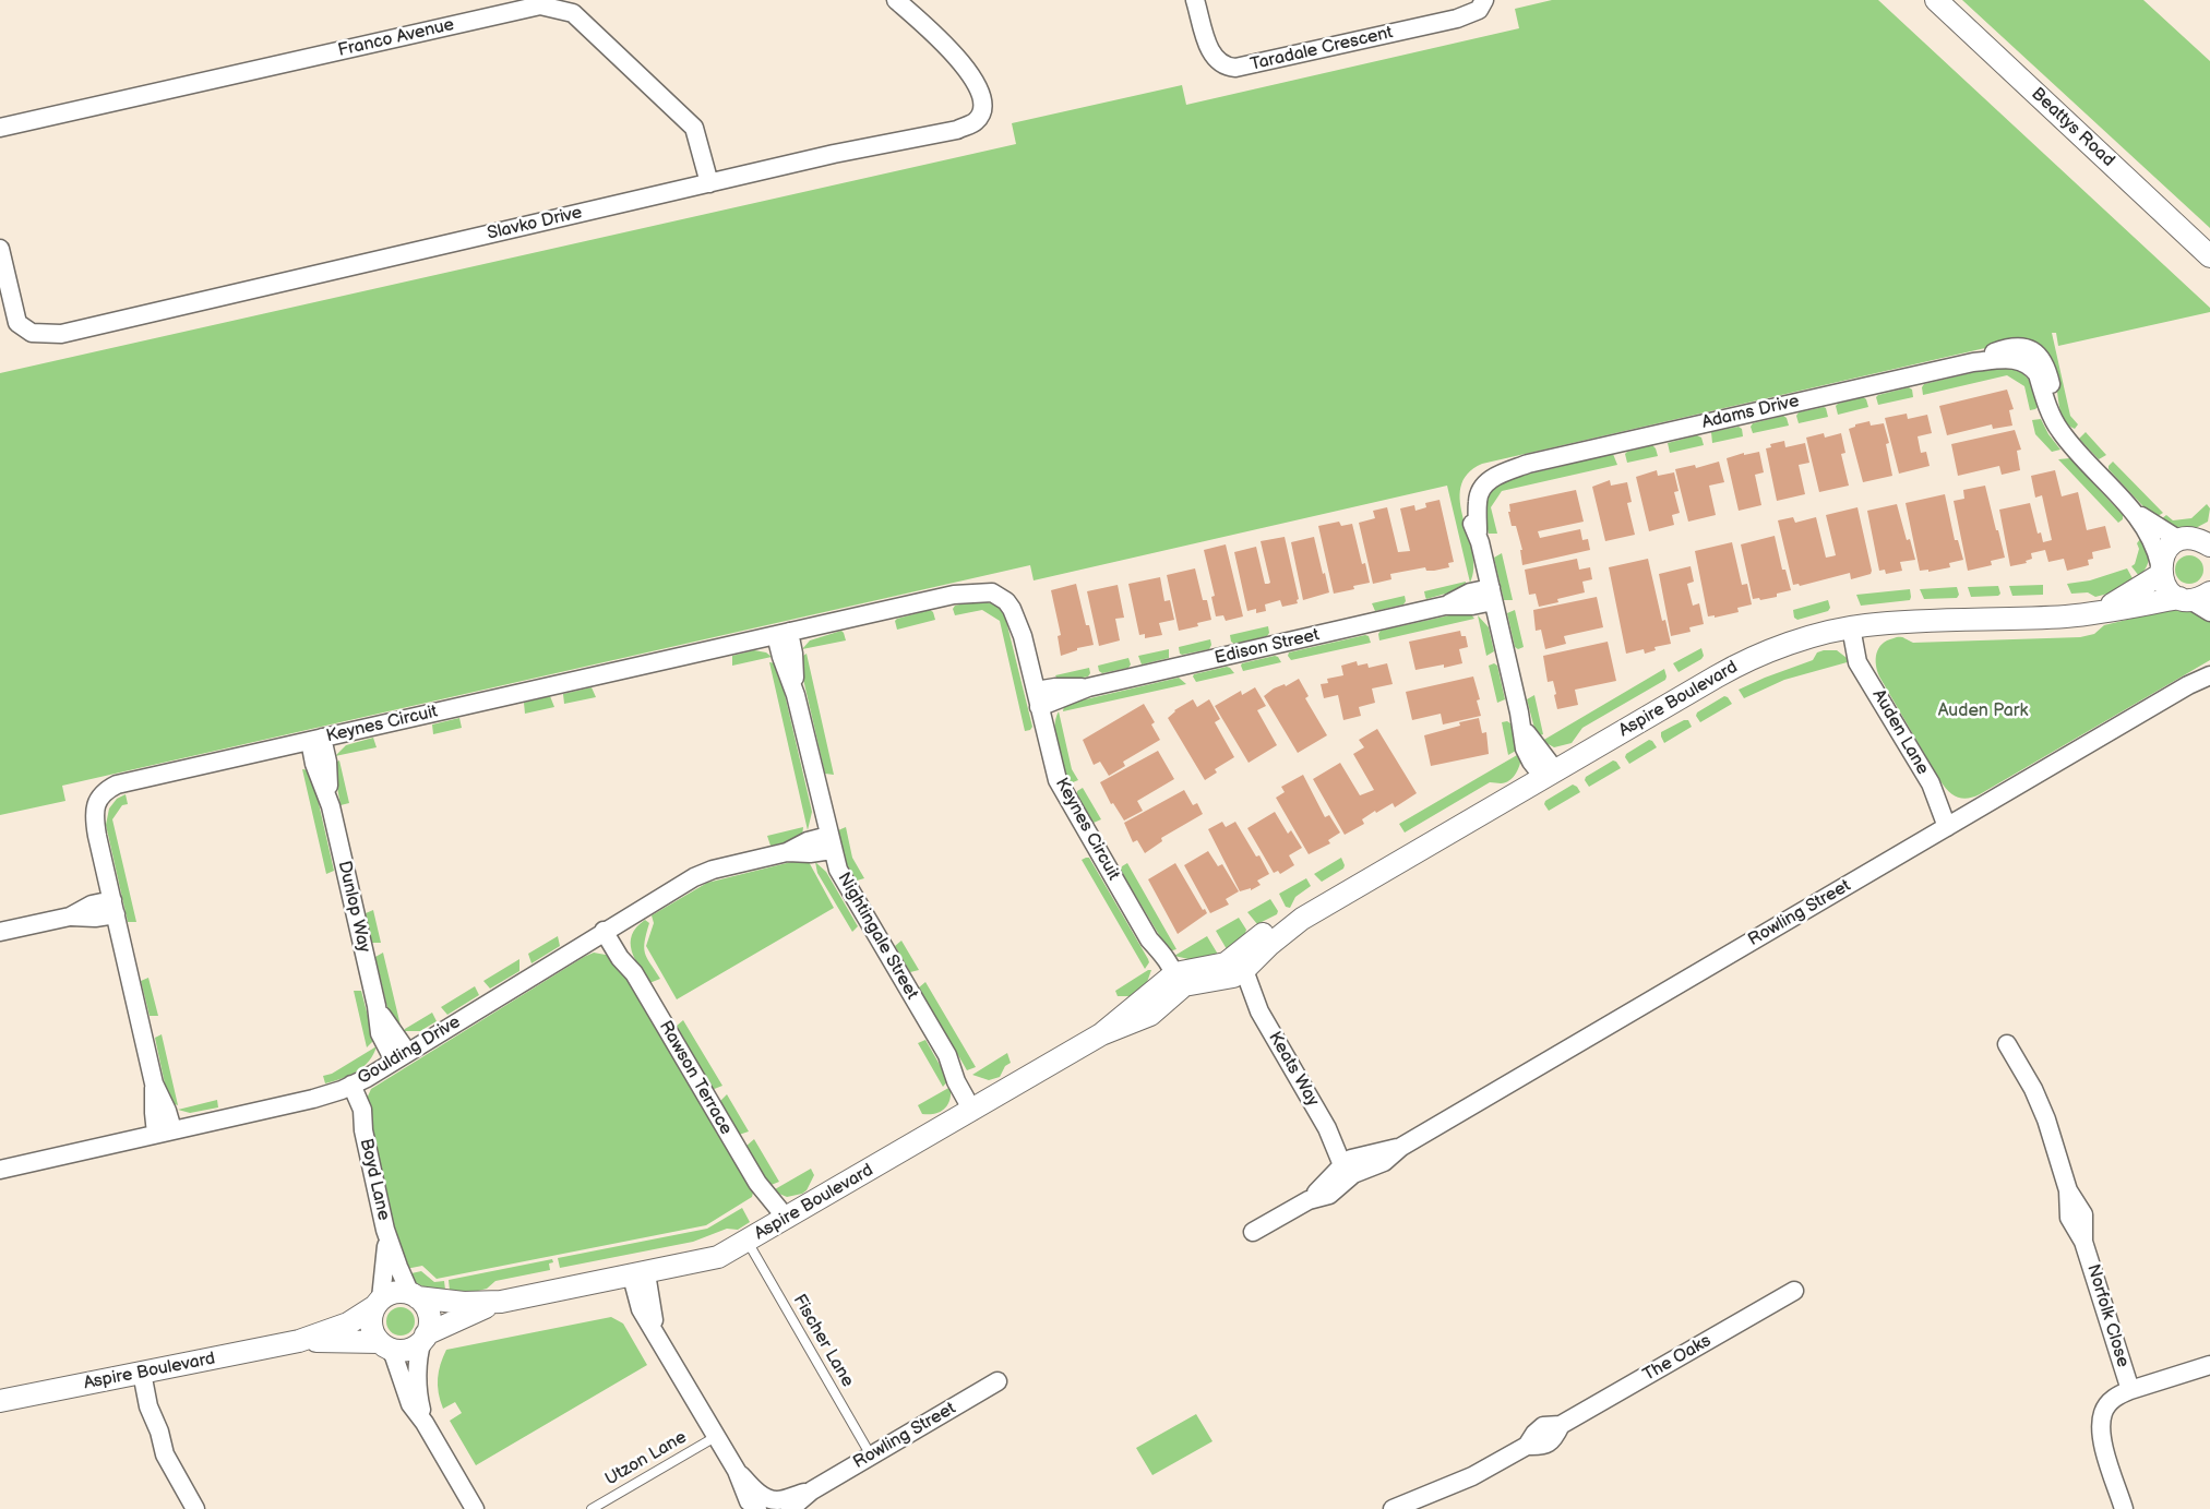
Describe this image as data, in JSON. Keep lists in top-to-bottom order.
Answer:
{
  "streets": {
    "street": [
      "Franco Avenue",
      "Taradale Crescent",
      "Beattys Road",
      "Slavko Drive",
      "Adams Drive",
      "Edison Street",
      "Aspire Boulevard",
      "Keynes Circuit",
      "Auden Lane",
      "Dunlop Way",
      "Rowling Street",
      "Nightingale Street",
      "Goulding Drive",
      "Keats Way",
      "Rawson Terrace",
      "Boyd Lane",
      "Norfolk Close",
      "The Oaks"
    ],
    "lane": ["Fischer Lane", "Utzon Lane"]
  },
  "crossings": [
    ["Franco Avenue", "Slavko Drive"],
    ["Adams Drive", "Edison Street"],
    ["Adams Drive", "Aspire Boulevard"],
    ["Edison Street", "Keynes Circuit"],
    ["Aspire Boulevard", "Keynes Circuit"],
    ["Aspire Boulevard", "Auden Lane"],
    ["Aspire Boulevard", "Rowling Street"],
    ["Aspire Boulevard", "Nightingale Street"],
    ["Aspire Boulevard", "Keats Way"],
    ["Aspire Boulevard", "Rawson Terrace"],
    ["Aspire Boulevard", "Boyd Lane"],
    ["Aspire Boulevard", "Fischer Lane"],
    ["Keynes Circuit", "Dunlop Way"],
    ["Keynes Circuit", "Nightingale Street"],
    ["Keynes Circuit", "Goulding Drive"],
    ["Auden Lane", "Rowling Street"],
    ["Dunlop Way", "Goulding Drive"],
    ["Rowling Street", "Keats Way"],
    ["Rowling Street", "Fischer Lane"],
    ["Rowling Street", "Utzon Lane"],
    ["Nightingale Street", "Goulding Drive"],
    ["Goulding Drive", "Rawson Terrace"],
    ["Goulding Drive", "Boyd Lane"]
  ],
  "parks": ["Auden Park"]
}
